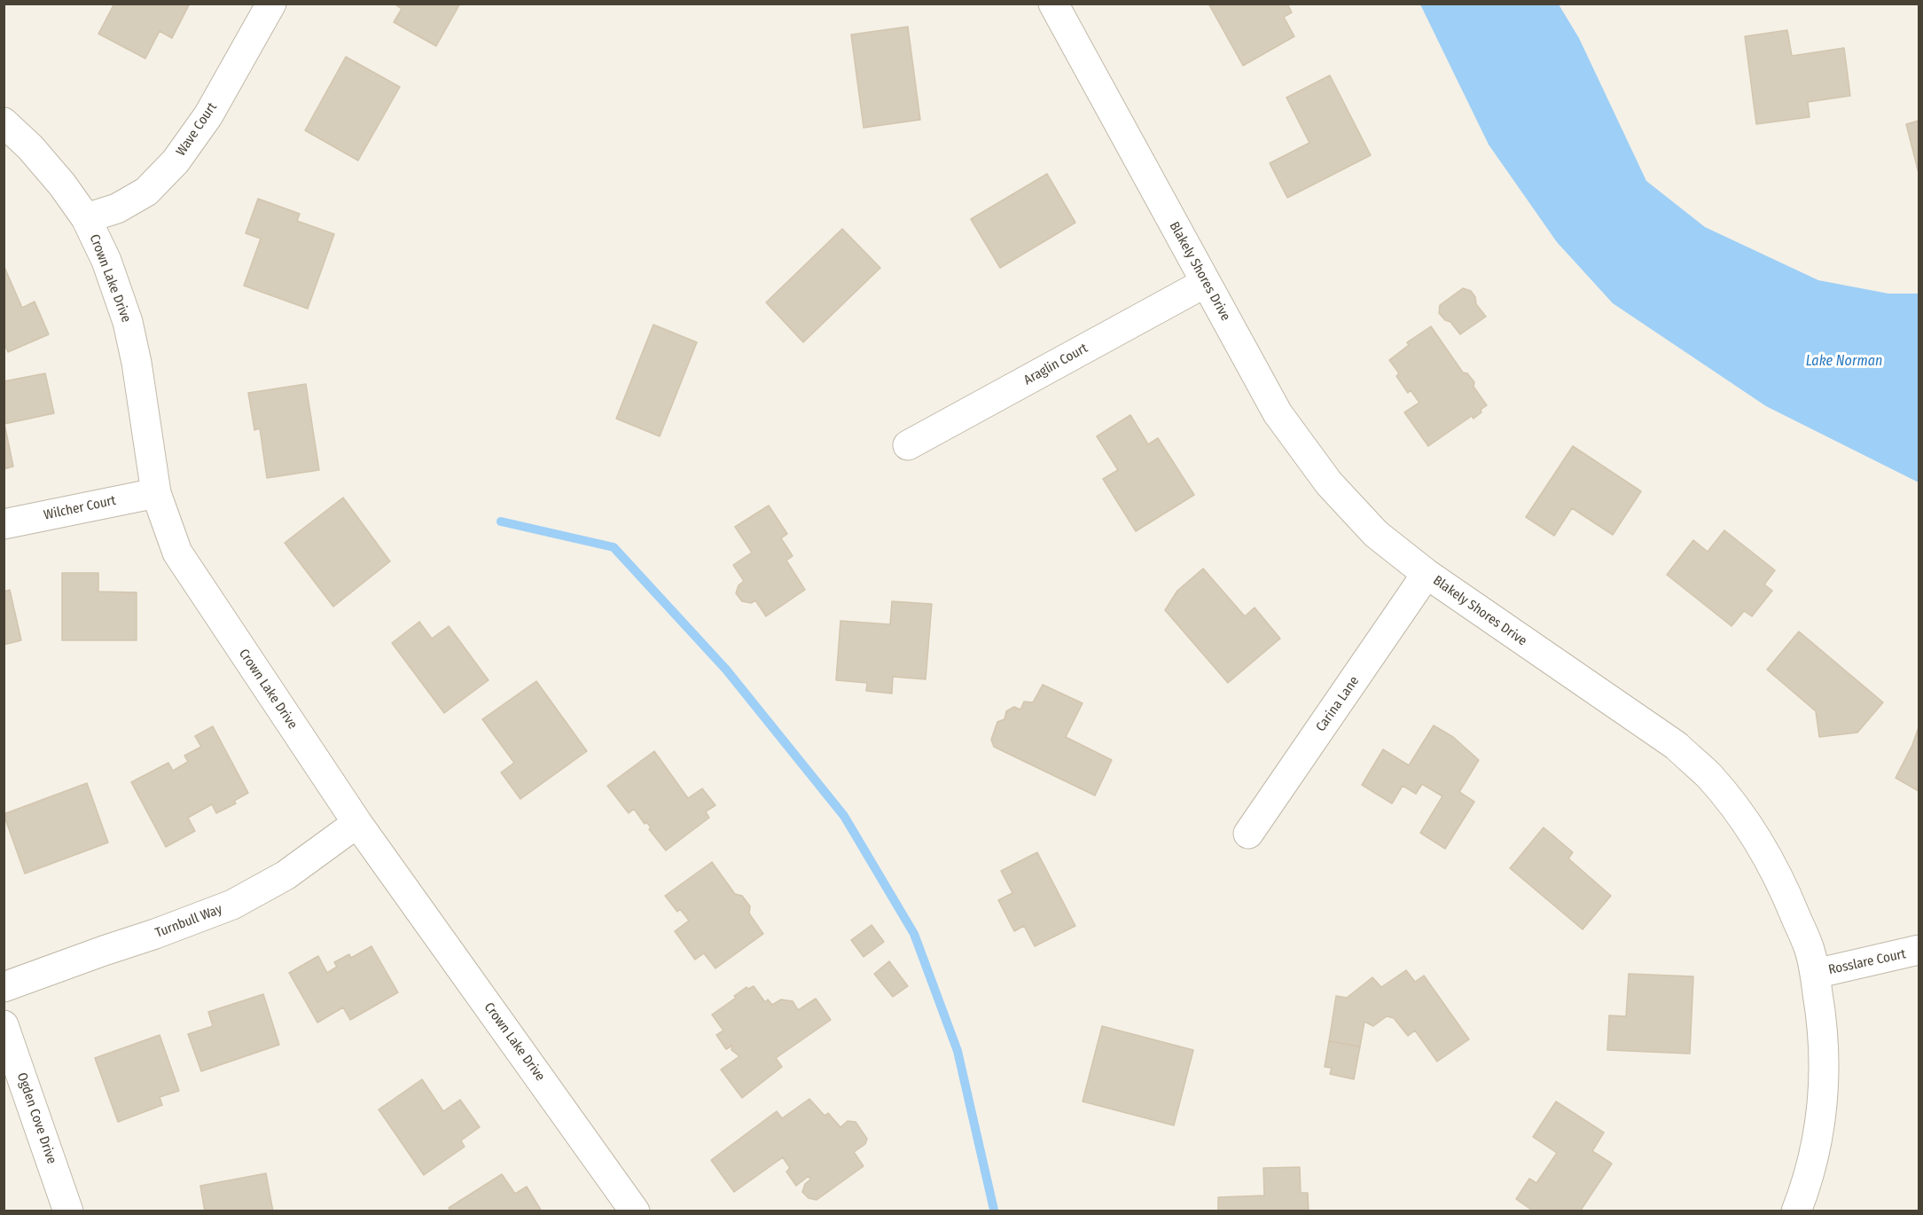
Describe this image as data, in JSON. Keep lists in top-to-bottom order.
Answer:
{
  "streets": {
    "street": [
      "Wave Court",
      "Blakely Shores Drive",
      "Crown Lake Drive",
      "Araglin Court",
      "Wilcher Court",
      "Carina Lane",
      "Turnbull Way",
      "Rosslare Court",
      "Ogden Cove Drive"
    ]
  },
  "crossings": [
    ["Wave Court", "Crown Lake Drive"],
    ["Blakely Shores Drive", "Araglin Court"],
    ["Blakely Shores Drive", "Carina Lane"],
    ["Blakely Shores Drive", "Rosslare Court"],
    ["Crown Lake Drive", "Wilcher Court"],
    ["Crown Lake Drive", "Turnbull Way"]
  ],
  "water": ["Lake Norman"]
}
